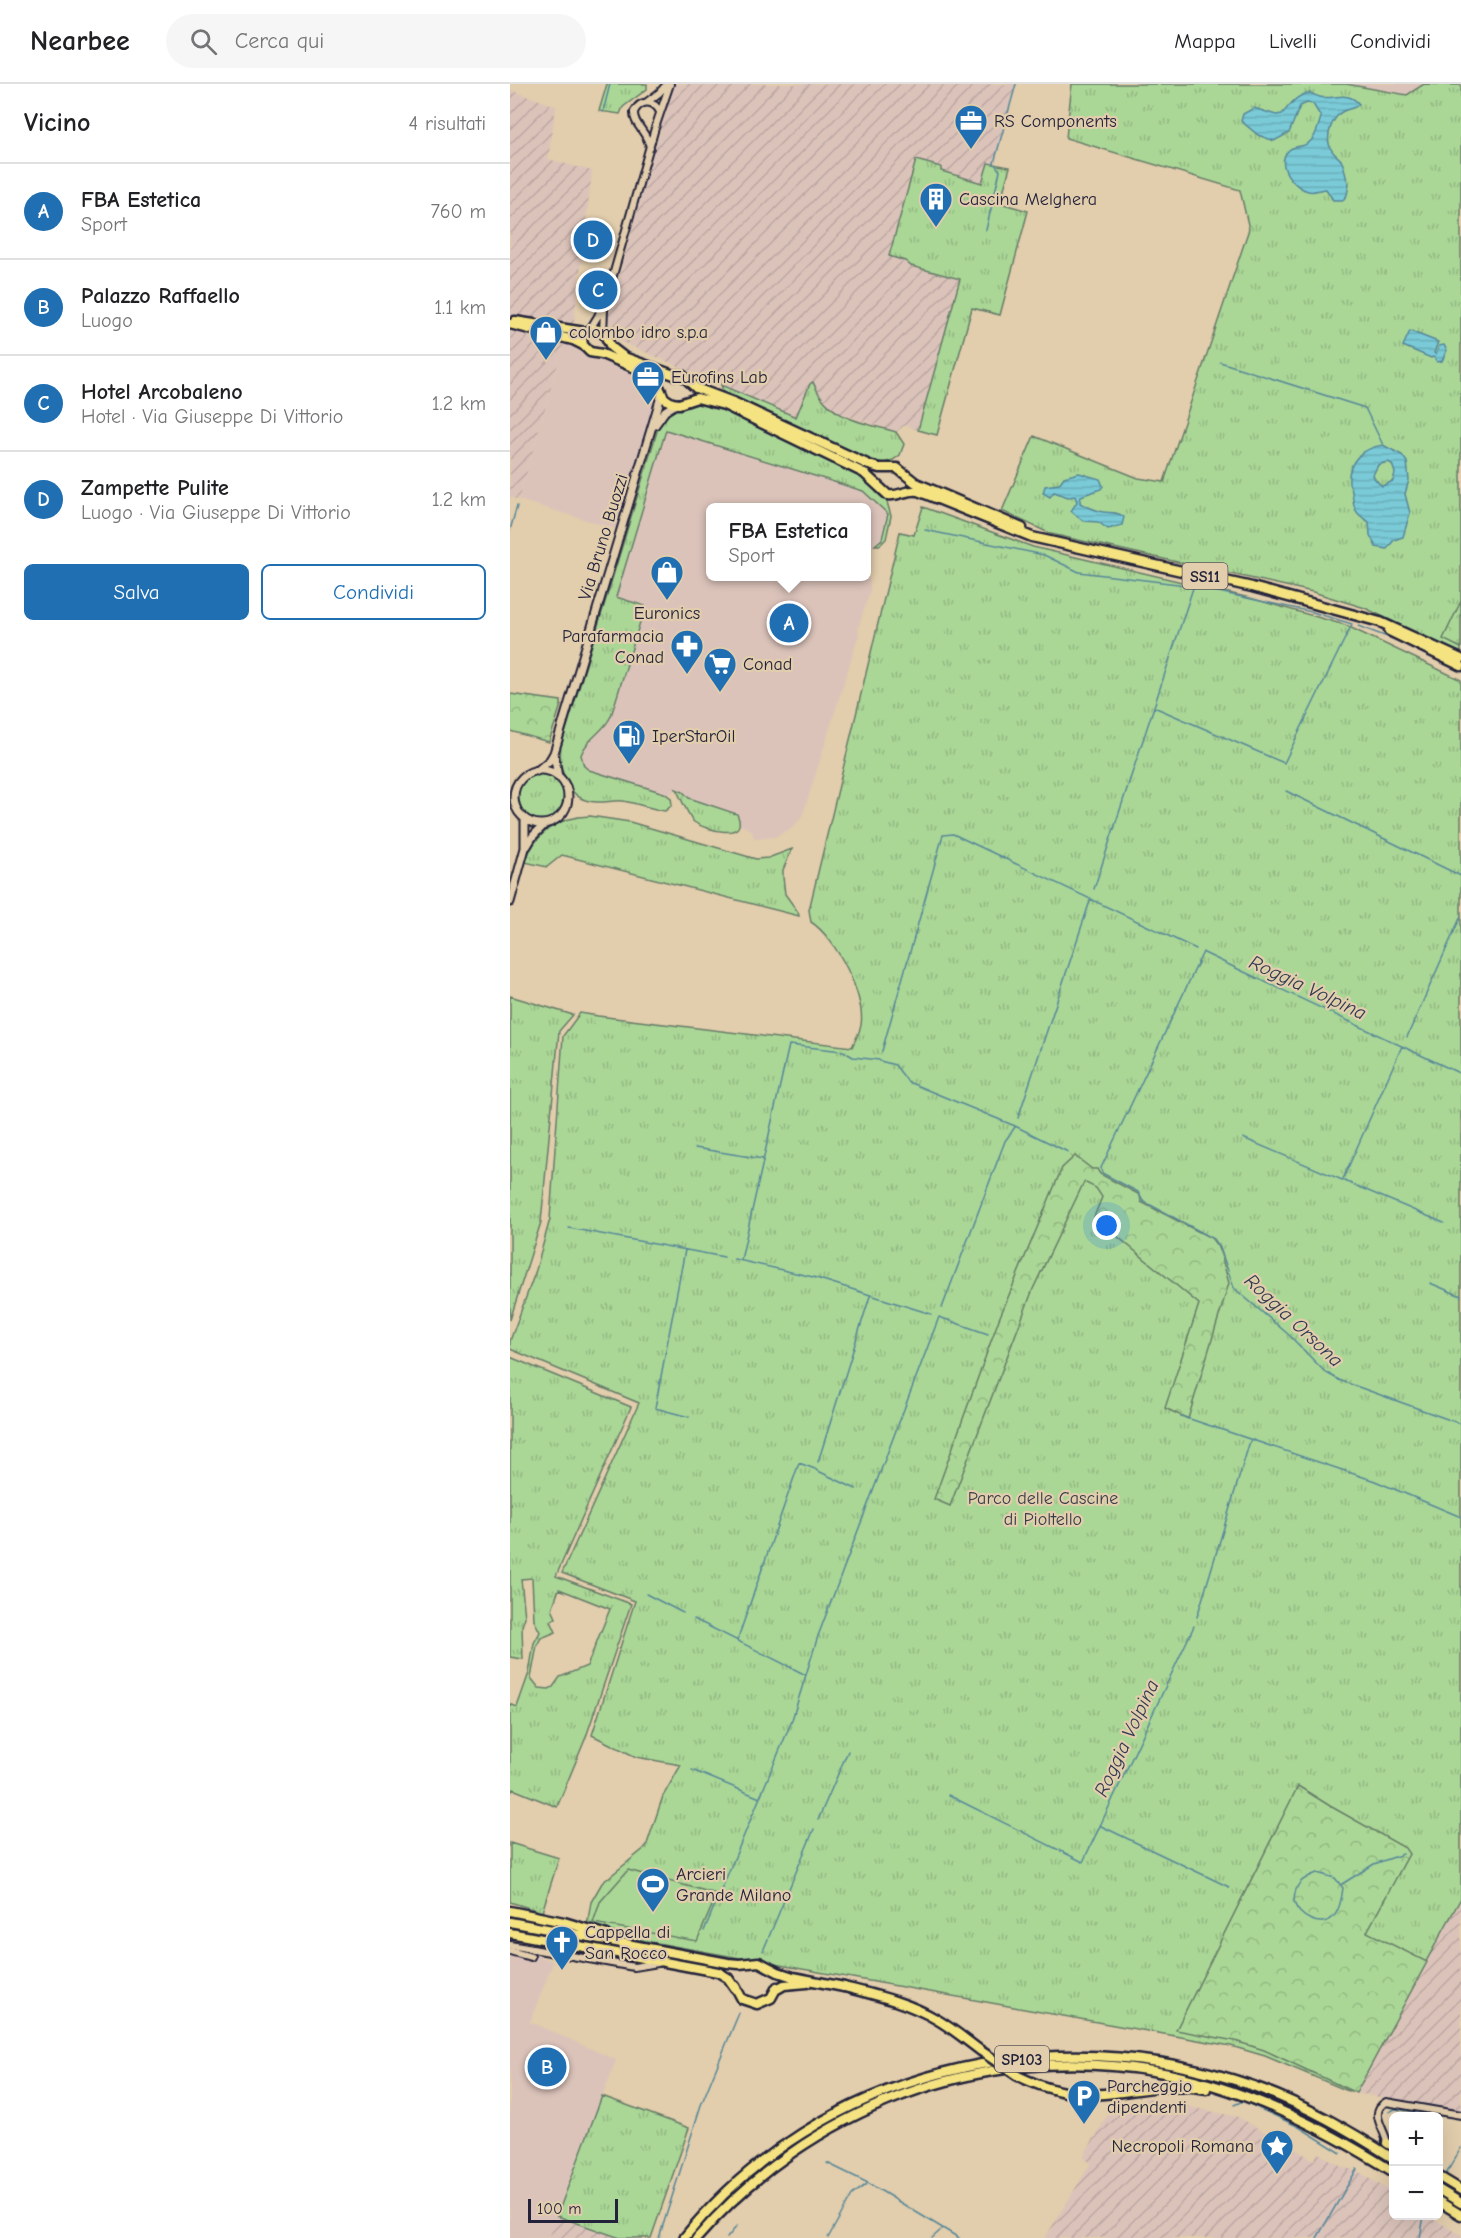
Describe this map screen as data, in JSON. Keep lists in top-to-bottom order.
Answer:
{
  "streets": {
    "main road": ["Via Bruno Buozzi", "SS11", "SP103"]
  },
  "crossings": [
    ["Via Bruno Buozzi", "SS11"]
  ],
  "water": ["Roggia Volpina", "Roggia Orsona"],
  "parks": ["Parco delle Cascine di Pioltello"],
  "places": {
    "office": ["RS Components", "Eurofins Lab"],
    "building": ["Cascina Melghera"],
    "shop": ["colombo idro s.p.a", "Euronics"],
    "pharmacy": ["Parafarmacia Conad"],
    "supermarket": ["Conad"],
    "fuel station": ["IperStarOil"],
    "sports": ["Arcieri Grande Milano"],
    "church": ["Cappella di San Rocco"],
    "parking": ["Parcheggio dipendenti"],
    "place": ["Necropoli Romana"]
  },
  "scale_bar": "100 m",
  "page": {
    "header": "Nearbee",
    "search": "Cerca qui",
    "nav": ["Mappa", "Livelli", "Condividi"],
    "heading": ["Vicino", "4 risultati"],
    "list": [
      {
        "mark": "A",
        "name": "FBA Estetica",
        "note": "Sport",
        "value": "760 m"
      },
      {
        "mark": "B",
        "name": "Palazzo Raffaello",
        "note": "Luogo",
        "value": "1.1 km"
      },
      {
        "mark": "C",
        "name": "Hotel Arcobaleno",
        "note": "Hotel · Via Giuseppe Di Vittorio",
        "value": "1.2 km"
      },
      {
        "mark": "D",
        "name": "Zampette Pulite",
        "note": "Luogo · Via Giuseppe Di Vittorio",
        "value": "1.2 km"
      }
    ],
    "pins": [
      "D",
      "C",
      "A",
      "B"
    ],
    "popup": ["FBA Estetica", "Sport"],
    "buttons": ["Salva", "Condividi"],
    "map_buttons": ["+", "−"],
    "scale": "100 m"
  }
}
